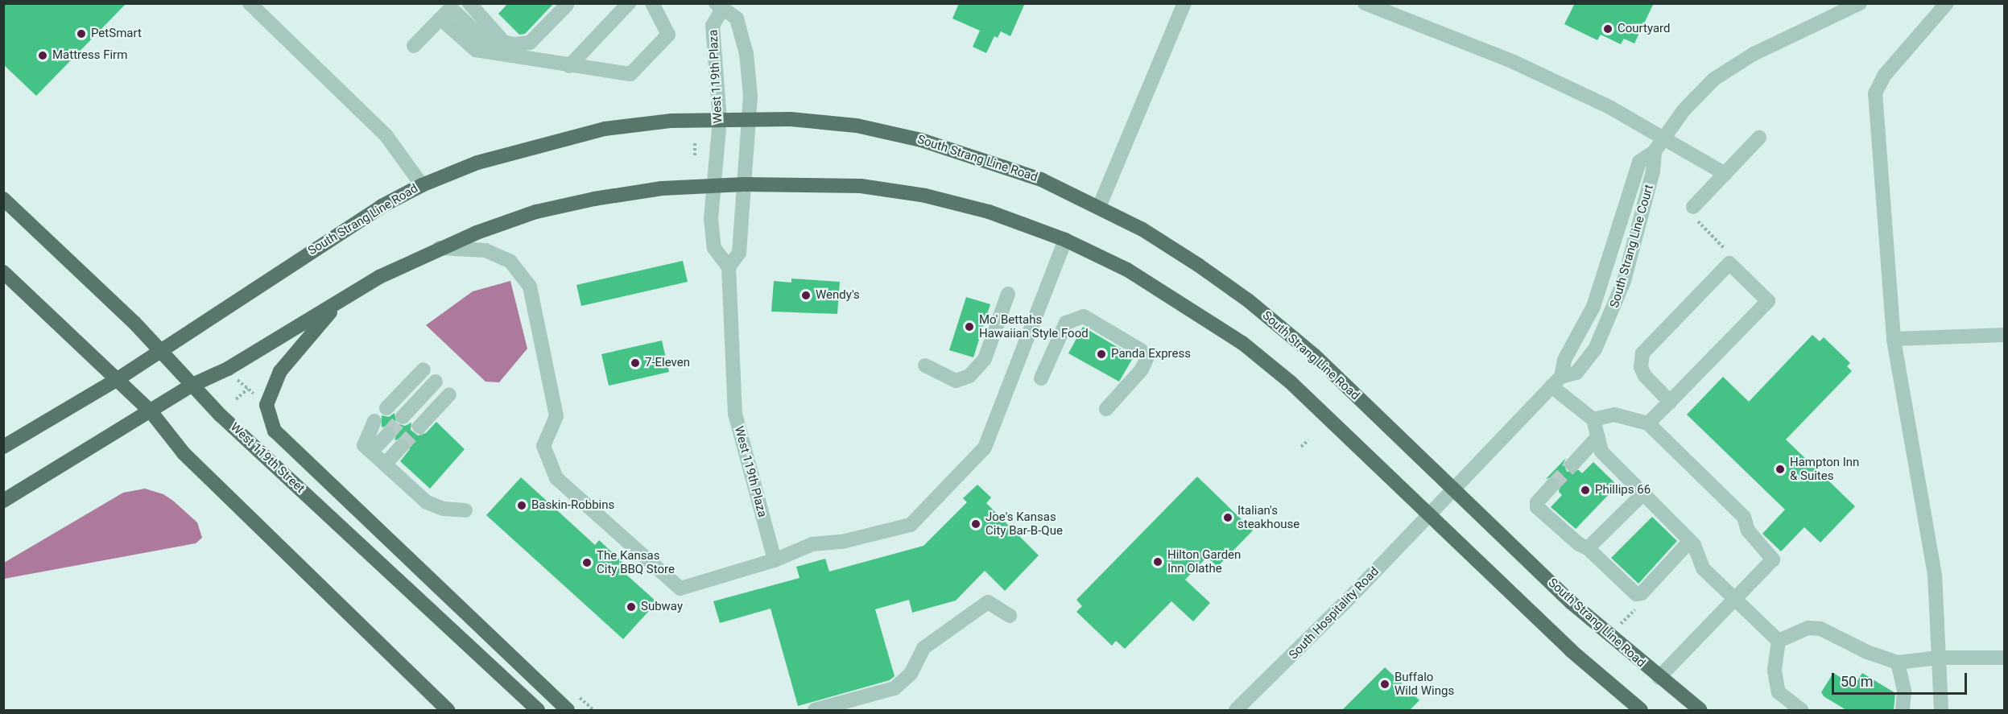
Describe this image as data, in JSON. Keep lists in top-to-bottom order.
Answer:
{
  "streets": {
    "main road": ["South Strang Line Road", "West 119th Street"],
    "street": ["West 119th Plaza", "South Strang Line Court", "South Hospitality Road"]
  },
  "crossings": [
    ["West 119th Plaza", "South Strang Line Road"],
    ["South Strang Line Road", "South Strang Line Court"],
    ["South Strang Line Road", "West 119th Street"],
    ["South Strang Line Court", "South Hospitality Road"]
  ],
  "places": [
    "Courtyard",
    "PetSmart",
    "Mattress Firm",
    "Wendy's",
    "Mo' Bettahs Hawaiian Style Food",
    "Panda Express",
    "7-Eleven",
    "Hampton Inn & Suites",
    "Phillips 66",
    "Baskin-Robbins",
    "Italian's steakhouse",
    "Joe's Kansas City Bar-B-Que",
    "Hilton Garden Inn Olathe",
    "The Kansas City BBQ Store",
    "Subway",
    "Buffalo Wild Wings"
  ],
  "scale_bar": "50 m"
}
